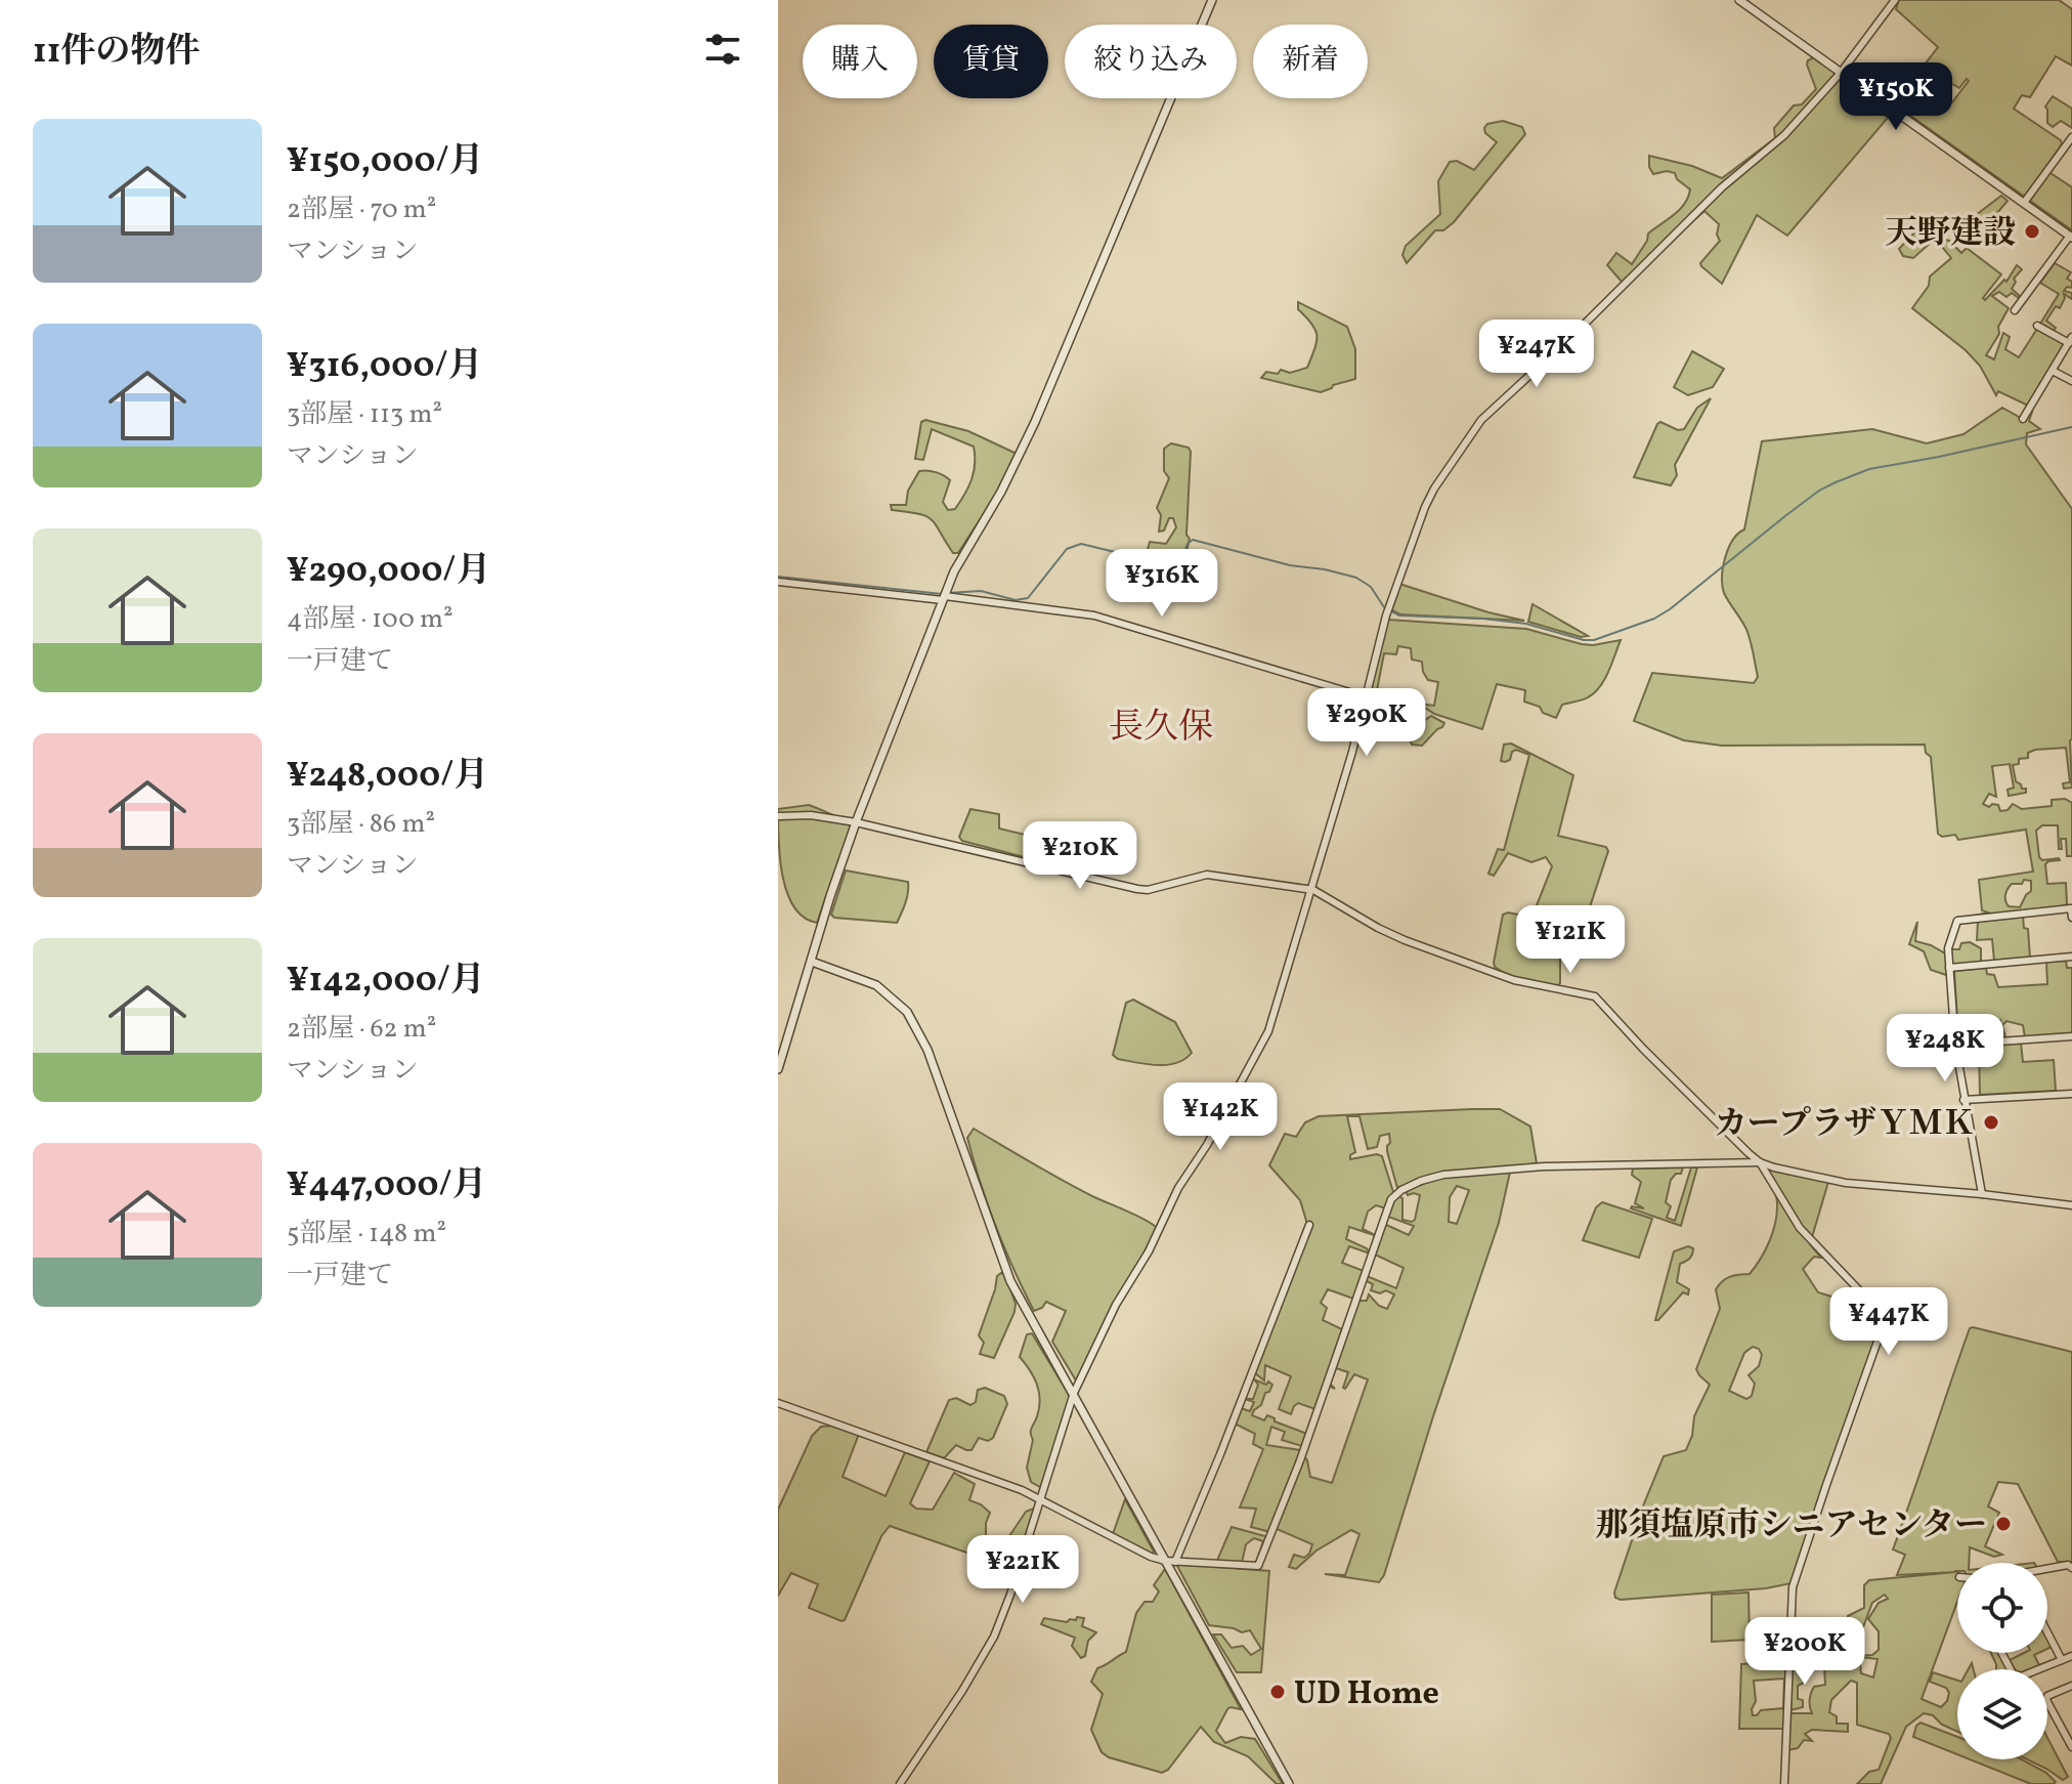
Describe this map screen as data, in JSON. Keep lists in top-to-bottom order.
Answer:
{
  "districts": ["長久保"],
  "places": [
    "天野建設",
    "カープラザＹＭＫ",
    "那須塩原市シニアセンター",
    "UD Home"
  ],
  "page": {
    "heading": "11件の物件",
    "chip": [
      "購入",
      "賃貸",
      "絞り込み",
      "新着"
    ],
    "price": [
      "¥150K",
      "¥247K",
      "¥316K",
      "¥290K",
      "¥210K",
      "¥121K",
      "¥248K",
      "¥142K",
      "¥447K",
      "¥221K",
      "¥200K"
    ],
    "list": [
      {
        "name": "¥150,000/月",
        "note": "2部屋 · 70 m² · マンション"
      },
      {
        "name": "¥316,000/月",
        "note": "3部屋 · 113 m² · マンション"
      },
      {
        "name": "¥290,000/月",
        "note": "4部屋 · 100 m² · 一戸建て"
      },
      {
        "name": "¥248,000/月",
        "note": "3部屋 · 86 m² · マンション"
      },
      {
        "name": "¥142,000/月",
        "note": "2部屋 · 62 m² · マンション"
      },
      {
        "name": "¥447,000/月",
        "note": "5部屋 · 148 m² · 一戸建て"
      }
    ]
  }
}
